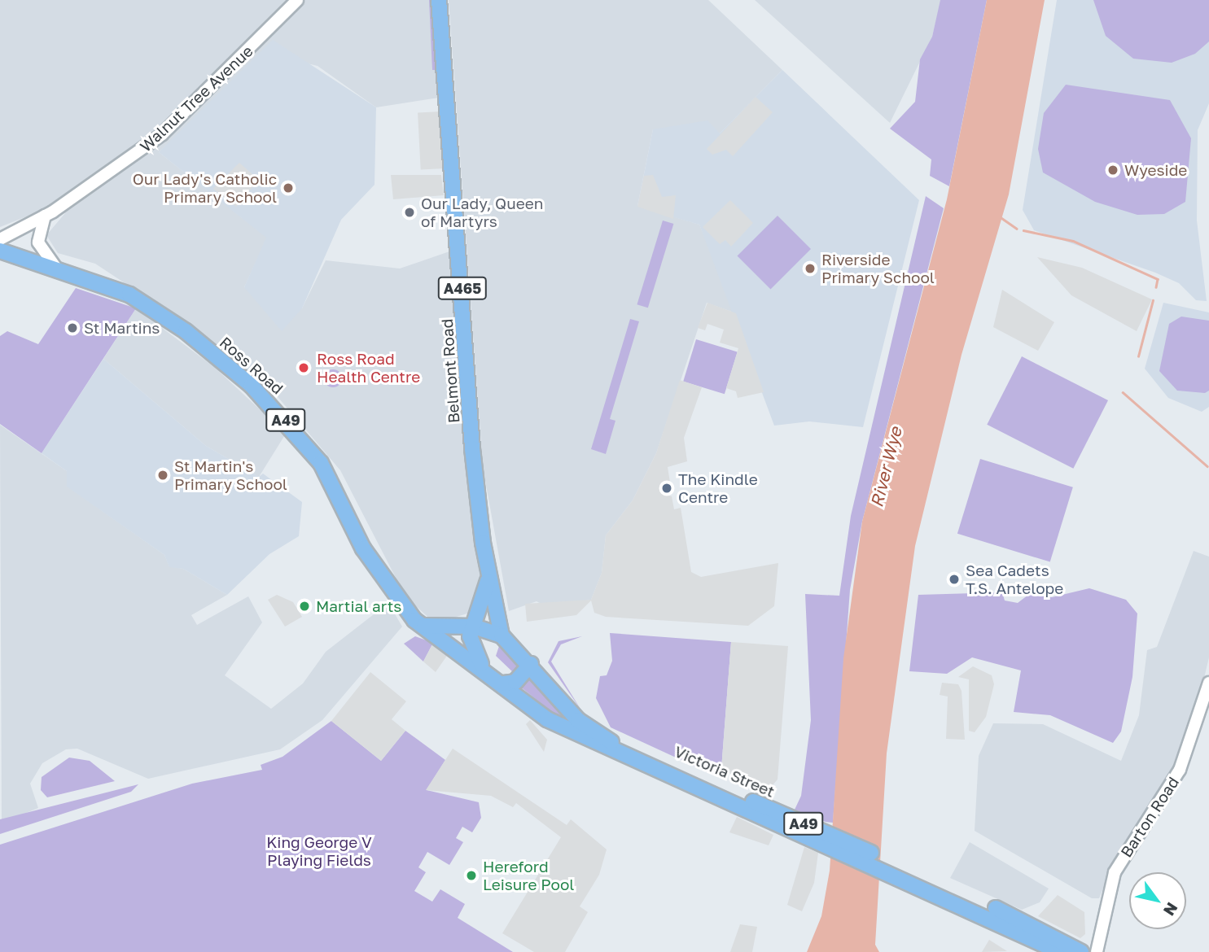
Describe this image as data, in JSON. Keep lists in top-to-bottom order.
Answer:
{
  "streets": {
    "highway": [
      "A465",
      "Ross Road",
      "Belmont Road",
      "A49",
      "Victoria Street"
    ],
    "street": ["Walnut Tree Avenue", "Barton Road"]
  },
  "crossings": [
    ["A465", "Ross Road"],
    ["A465", "Belmont Road"],
    ["A465", "Victoria Street"],
    ["Ross Road", "Victoria Street"],
    ["Belmont Road", "Victoria Street"]
  ],
  "water": ["River Wye"],
  "parks": ["King George V Playing Fields"],
  "places": [
    "Wyeside",
    "Our Lady's Catholic Primary School",
    "Our Lady, Queen of Martyrs",
    "Riverside Primary School",
    "St Martins",
    "Ross Road Health Centre",
    "St Martin's Primary School",
    "The Kindle Centre",
    "Sea Cadets T.S. Antelope",
    "Martial arts",
    "Hereford Leisure Pool"
  ],
  "north": "bottom right"
}
